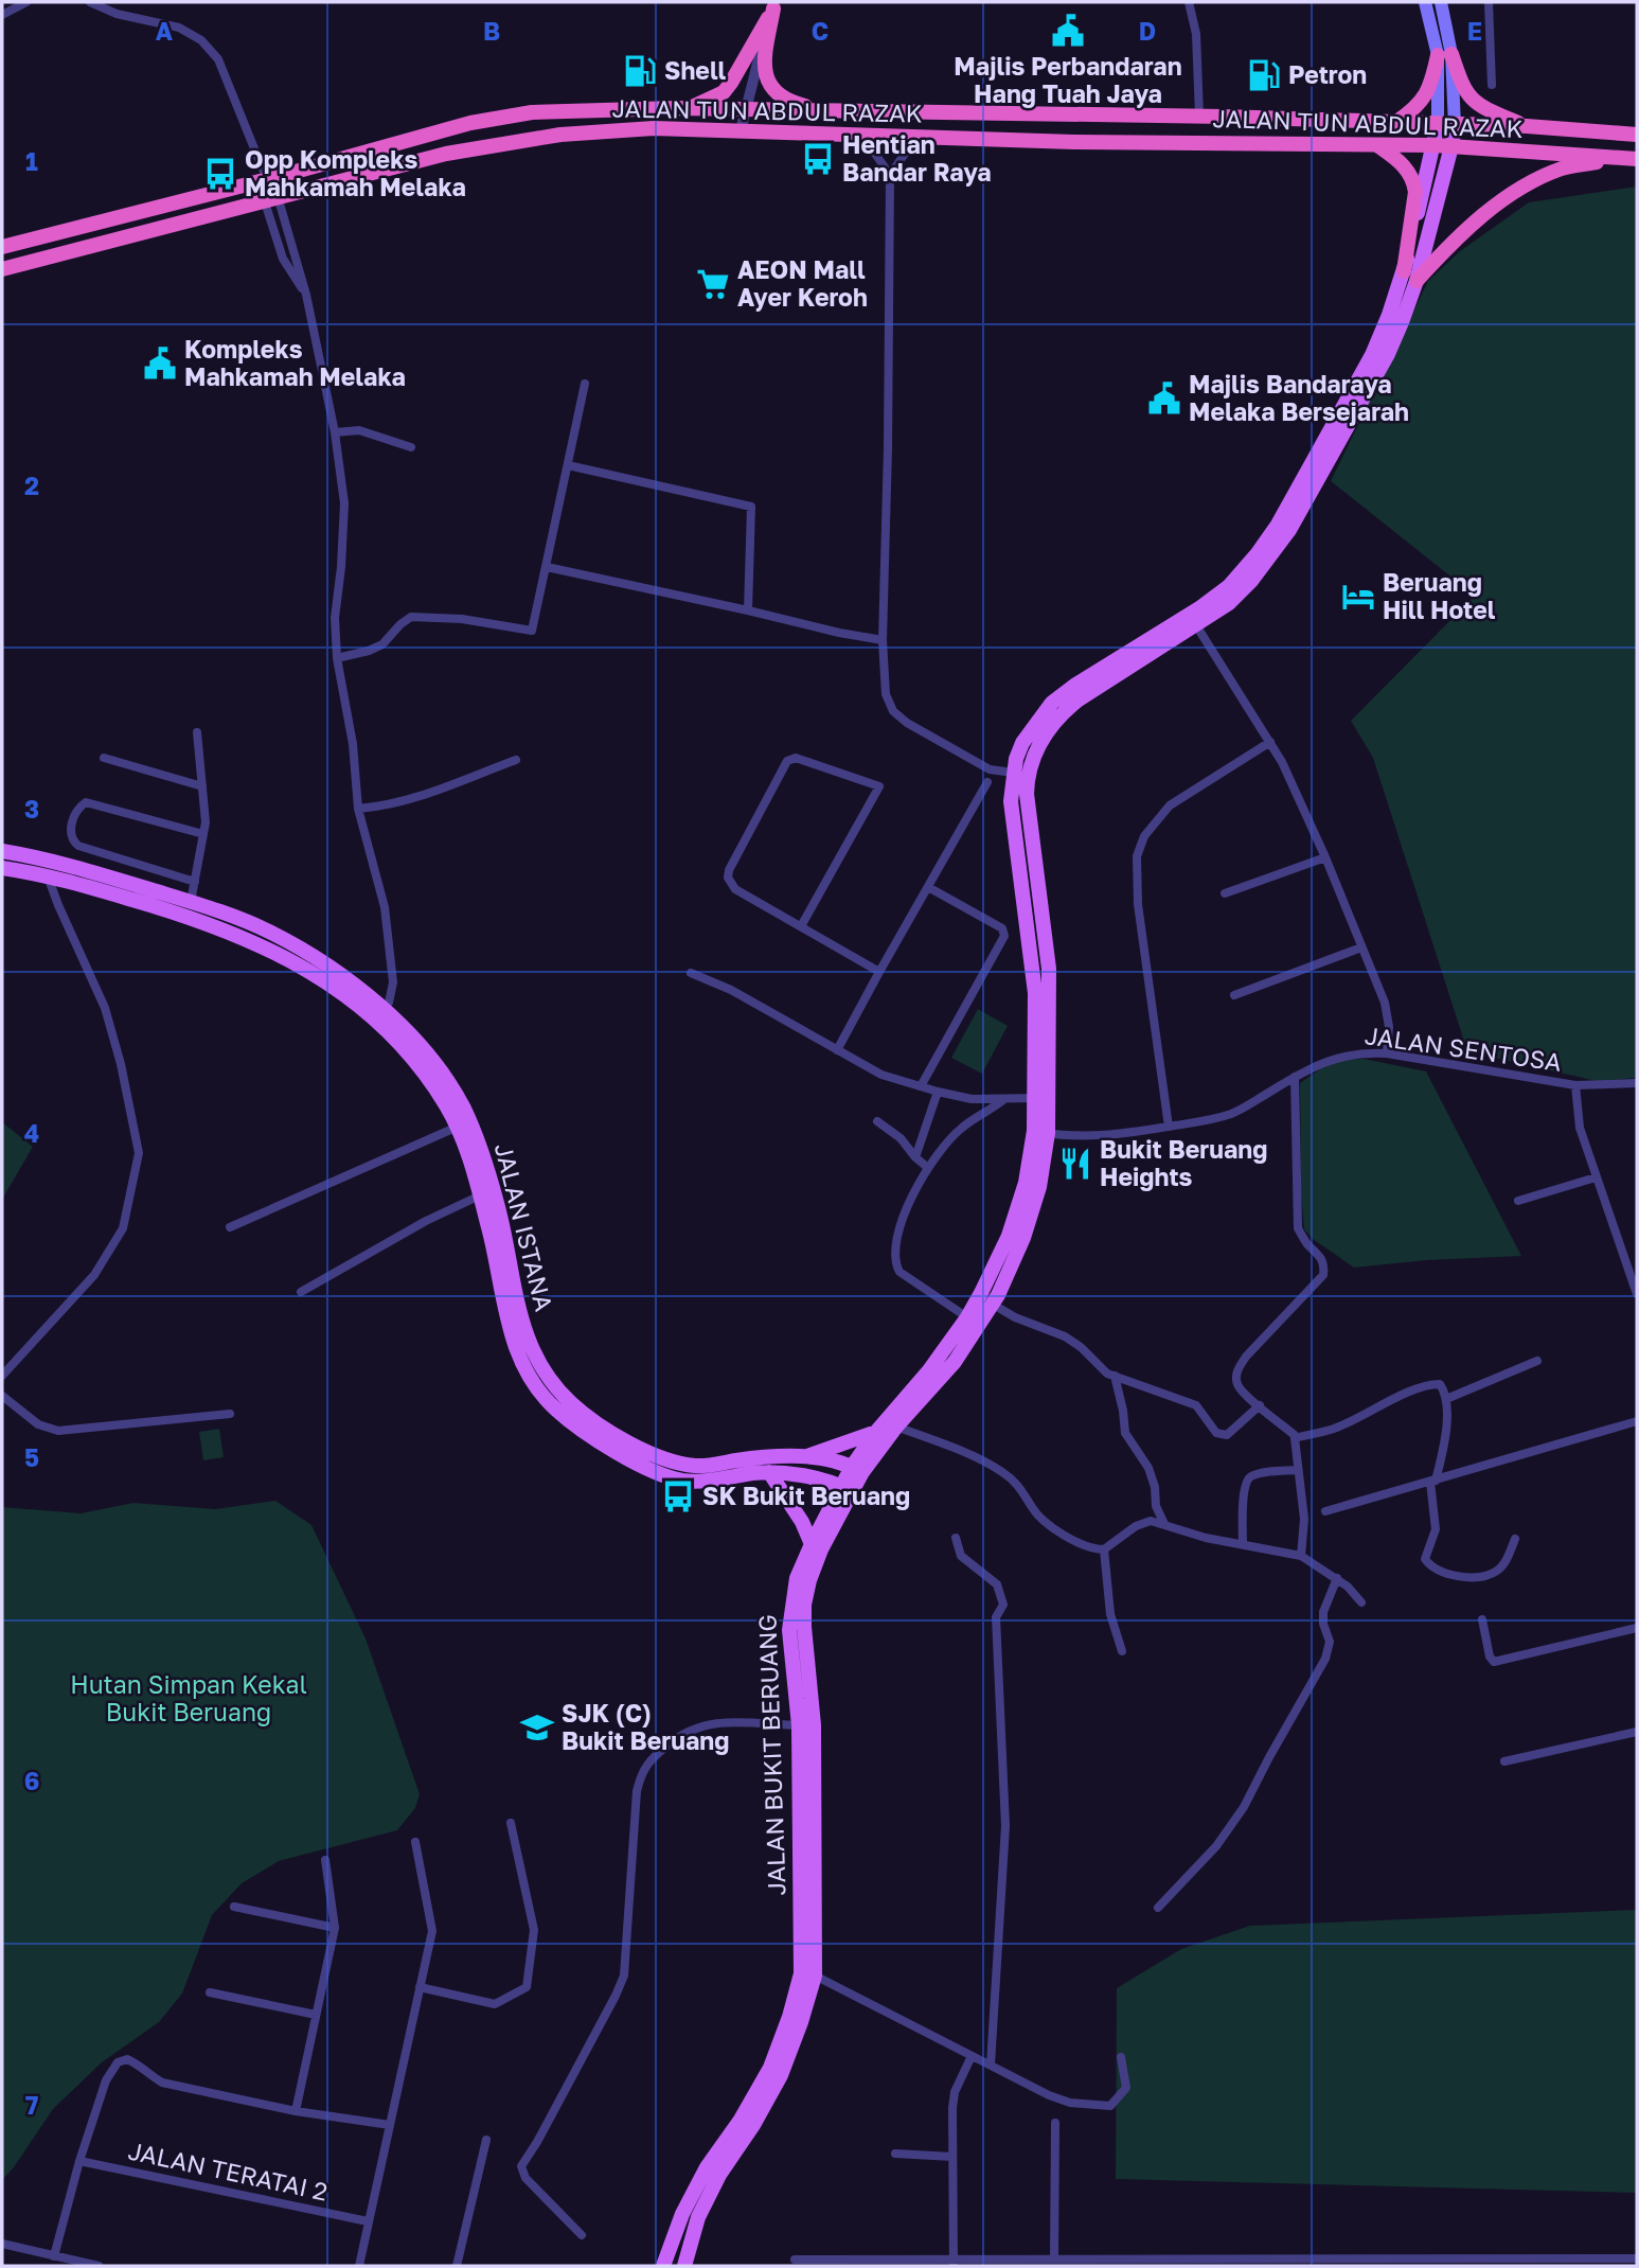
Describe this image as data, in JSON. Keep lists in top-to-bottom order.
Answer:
{
  "streets": {
    "highway": ["JALAN TUN ABDUL RAZAK"],
    "main road": ["JALAN ISTANA", "JALAN BUKIT BERUANG"],
    "street": ["JALAN SENTOSA", "JALAN TERATAI 2"]
  },
  "crossings": [
    ["JALAN TUN ABDUL RAZAK", "JALAN BUKIT BERUANG"],
    ["JALAN SENTOSA", "JALAN BUKIT BERUANG"],
    ["JALAN ISTANA", "JALAN BUKIT BERUANG"]
  ],
  "parks": ["Hutan Simpan Kekal Bukit Beruang"],
  "places": {
    "public building": ["Majlis Perbandaran Hang Tuah Jaya", "Kompleks Mahkamah Melaka", "Majlis Bandaraya Melaka Bersejarah"],
    "fuel station": ["Shell", "Petron"],
    "bus stop": ["Hentian Bandar Raya", "Opp Kompleks Mahkamah Melaka", "SK Bukit Beruang"],
    "supermarket": ["AEON Mall Ayer Keroh"],
    "hotel": ["Beruang Hill Hotel"],
    "restaurant": ["Bukit Beruang Heights"],
    "school or university": ["SJK (C) Bukit Beruang"]
  },
  "grid": {
    "columns": [
      "A",
      "B",
      "C",
      "D",
      "E"
    ],
    "rows": [
      "1",
      "2",
      "3",
      "4",
      "5",
      "6",
      "7"
    ]
  }
}
